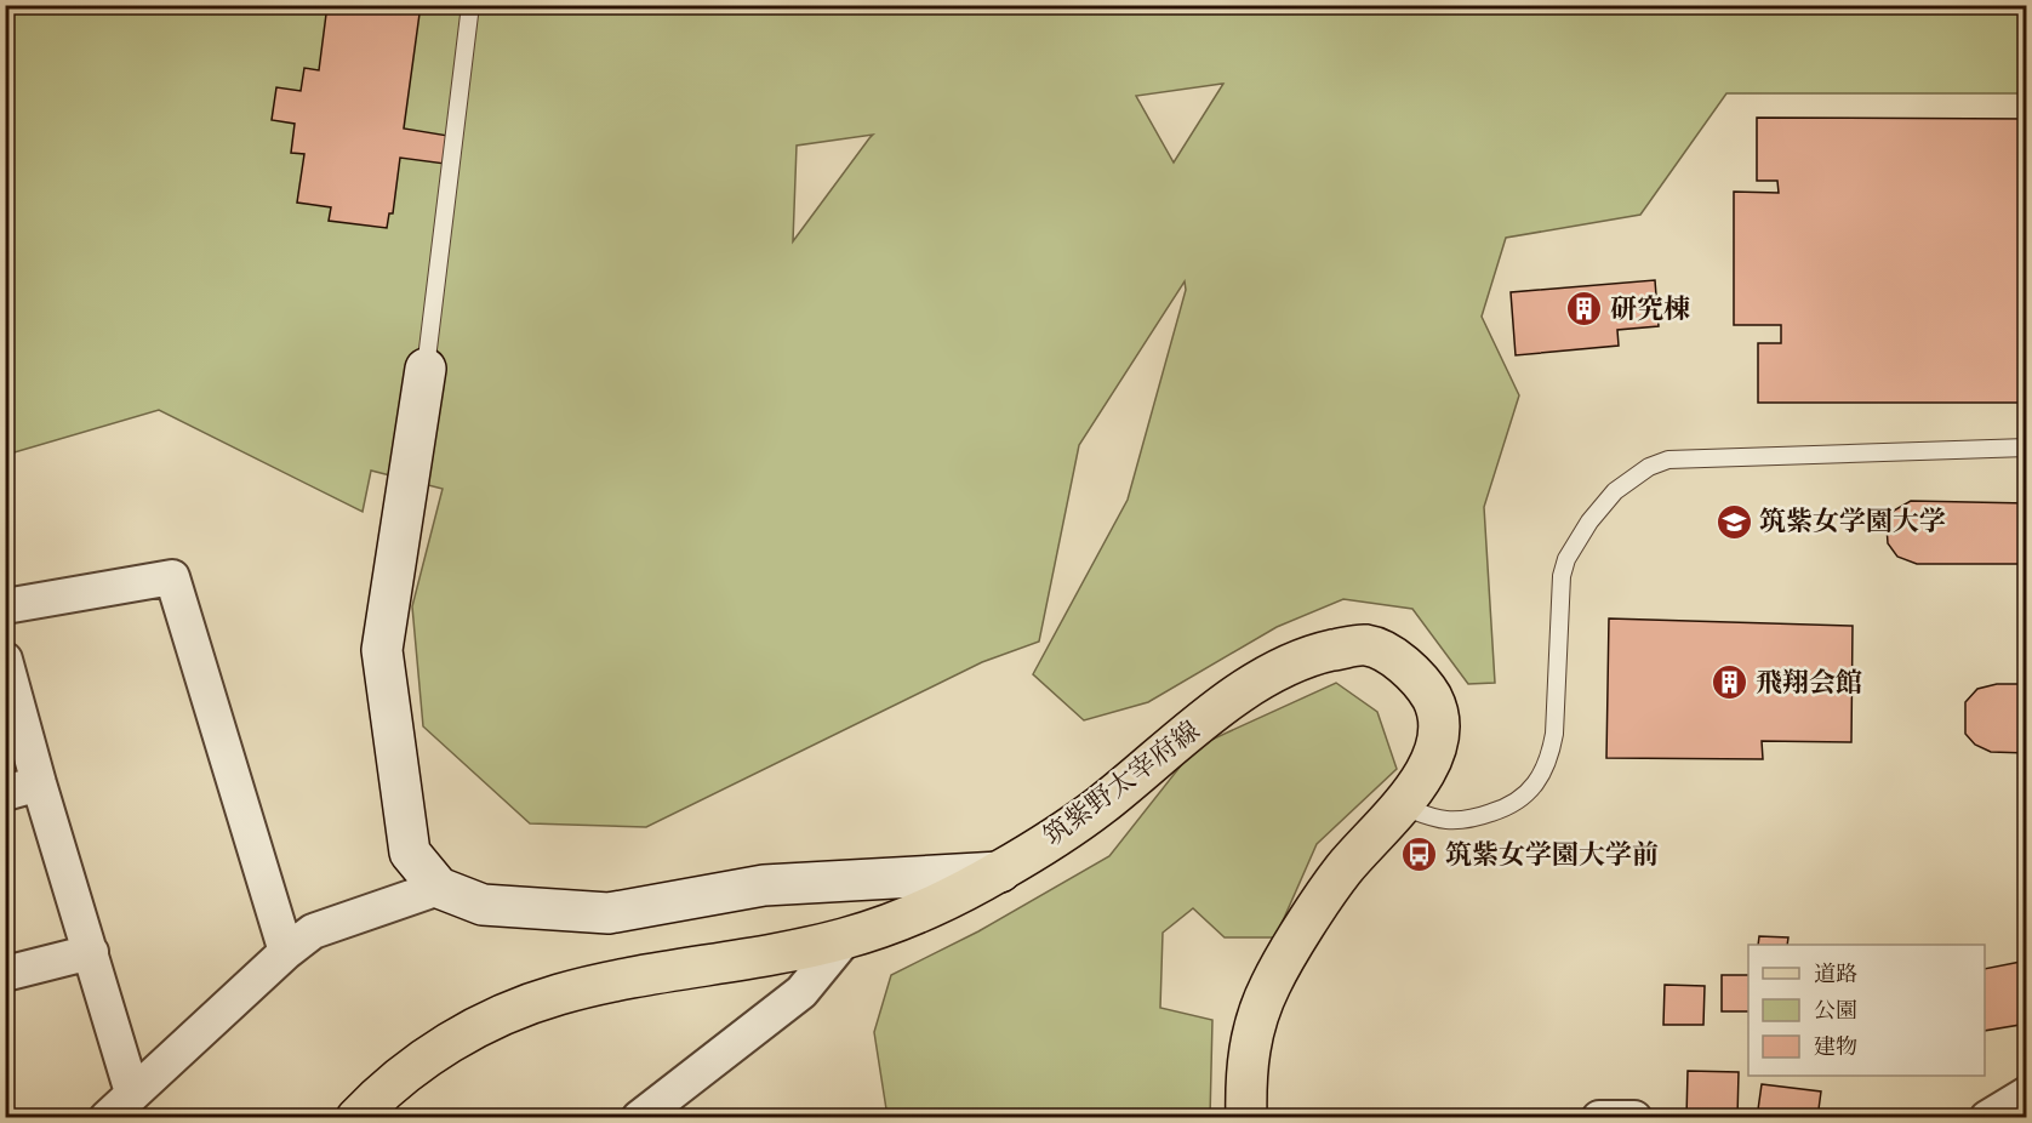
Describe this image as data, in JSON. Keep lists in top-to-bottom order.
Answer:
{
  "streets": {
    "main road": ["筑紫野太宰府線"]
  },
  "places": {
    "building": ["研究棟", "飛翔会館"],
    "school or university": ["筑紫女学園大学"],
    "bus stop": ["筑紫女学園大学前"]
  },
  "legend": ["道路", "公園", "建物"]
}
